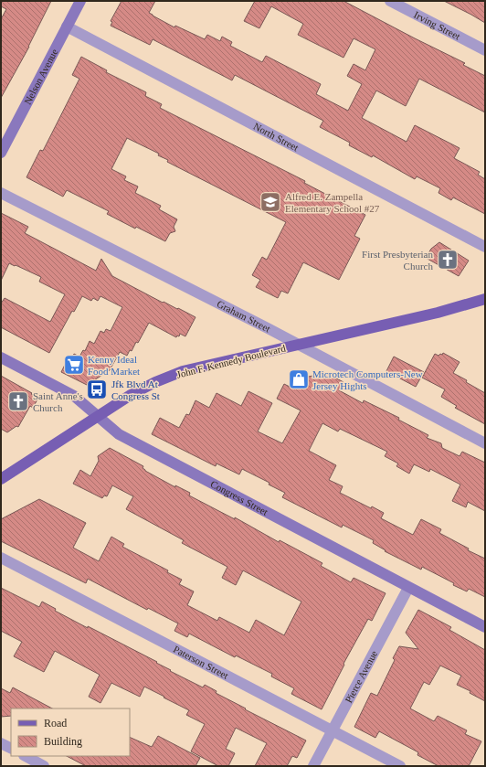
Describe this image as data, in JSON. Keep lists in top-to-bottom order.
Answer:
{
  "streets": {
    "main road": ["John F. Kennedy Boulevard"],
    "street": [
      "Irving Street",
      "Nelson Avenue",
      "North Street",
      "Graham Street",
      "Congress Street",
      "Paterson Street",
      "Pierce Avenue"
    ]
  },
  "crossings": [
    ["Nelson Avenue", "North Street"],
    ["Graham Street", "John F. Kennedy Boulevard"],
    ["John F. Kennedy Boulevard", "Congress Street"],
    ["Congress Street", "Pierce Avenue"],
    ["Paterson Street", "Pierce Avenue"]
  ],
  "places": {
    "school or university": ["Alfred E. Zampella Elementary School #27"],
    "church": ["First Presbyterian Church", "Saint Anne's Church"],
    "supermarket": ["Kenny Ideal Food Market"],
    "shop": ["Microtech Computers-New Jersey Hights"],
    "bus stop": ["Jfk Blvd At Congress St"]
  },
  "legend": ["Road", "Building"]
}
